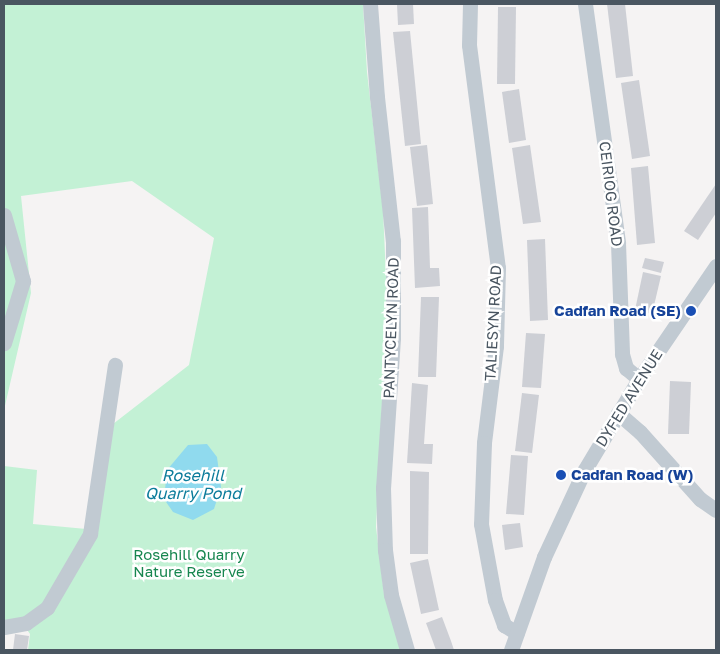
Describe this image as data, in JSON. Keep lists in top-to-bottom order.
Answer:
{
  "streets": {
    "street": [
      "CEIRIOG ROAD",
      "TALIESYN ROAD",
      "PANTYCELYN ROAD",
      "DYFED AVENUE"
    ]
  },
  "crossings": [
    ["CEIRIOG ROAD", "DYFED AVENUE"],
    ["TALIESYN ROAD", "DYFED AVENUE"]
  ],
  "water": ["Rosehill Quarry Pond"],
  "parks": ["Rosehill Quarry Nature Reserve"],
  "places": ["Cadfan Road (SE)", "Cadfan Road (W)"]
}
